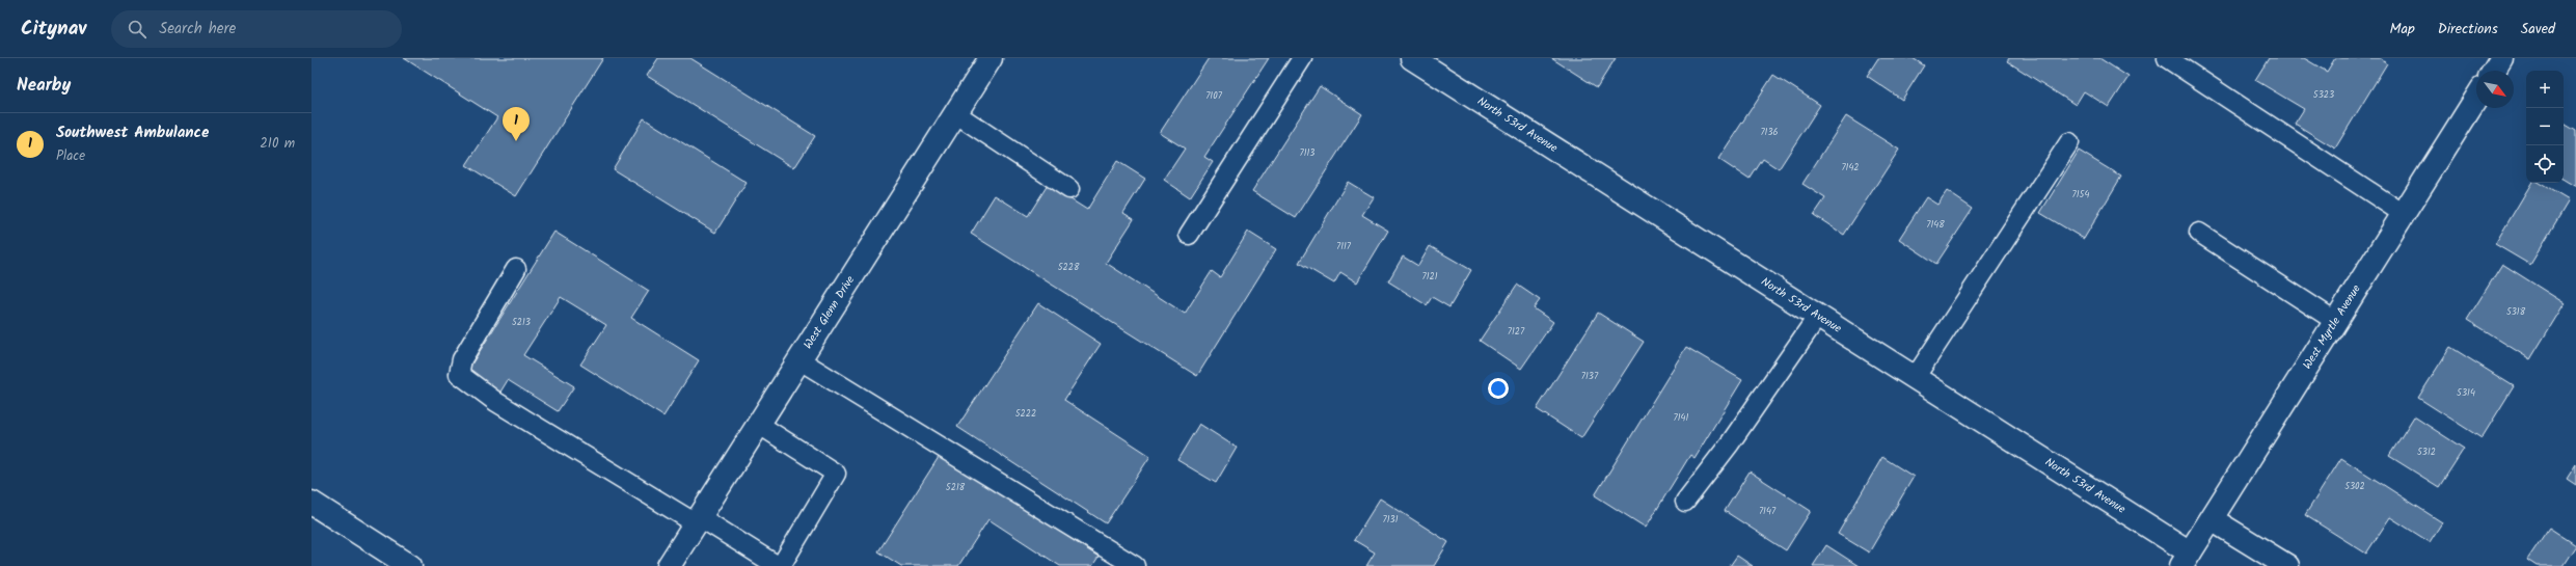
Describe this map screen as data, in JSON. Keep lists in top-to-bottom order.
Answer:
{
  "streets": {
    "street": ["North 53rd Avenue", "West Glenn Drive", "West Myrtle Avenue"]
  },
  "crossings": [
    ["North 53rd Avenue", "West Myrtle Avenue"]
  ],
  "house_numbers": [
    "5323",
    "7107",
    "7136",
    "7113",
    "7142",
    "7154",
    "7148",
    "7117",
    "5228",
    "7121",
    "5318",
    "5213",
    "7127",
    "7137",
    "5314",
    "5222",
    "7141",
    "5312",
    "5302",
    "5218",
    "7147",
    "7131"
  ],
  "north": "bottom right",
  "page": {
    "header": "Citynav",
    "search": "Search here",
    "nav": ["Map", "Directions", "Saved"],
    "heading": "Nearby",
    "map_buttons": ["+", "−"],
    "pins": "1",
    "list": [
      {
        "mark": "1",
        "name": "Southwest Ambulance",
        "note": "Place",
        "value": "210 m"
      }
    ]
  }
}
